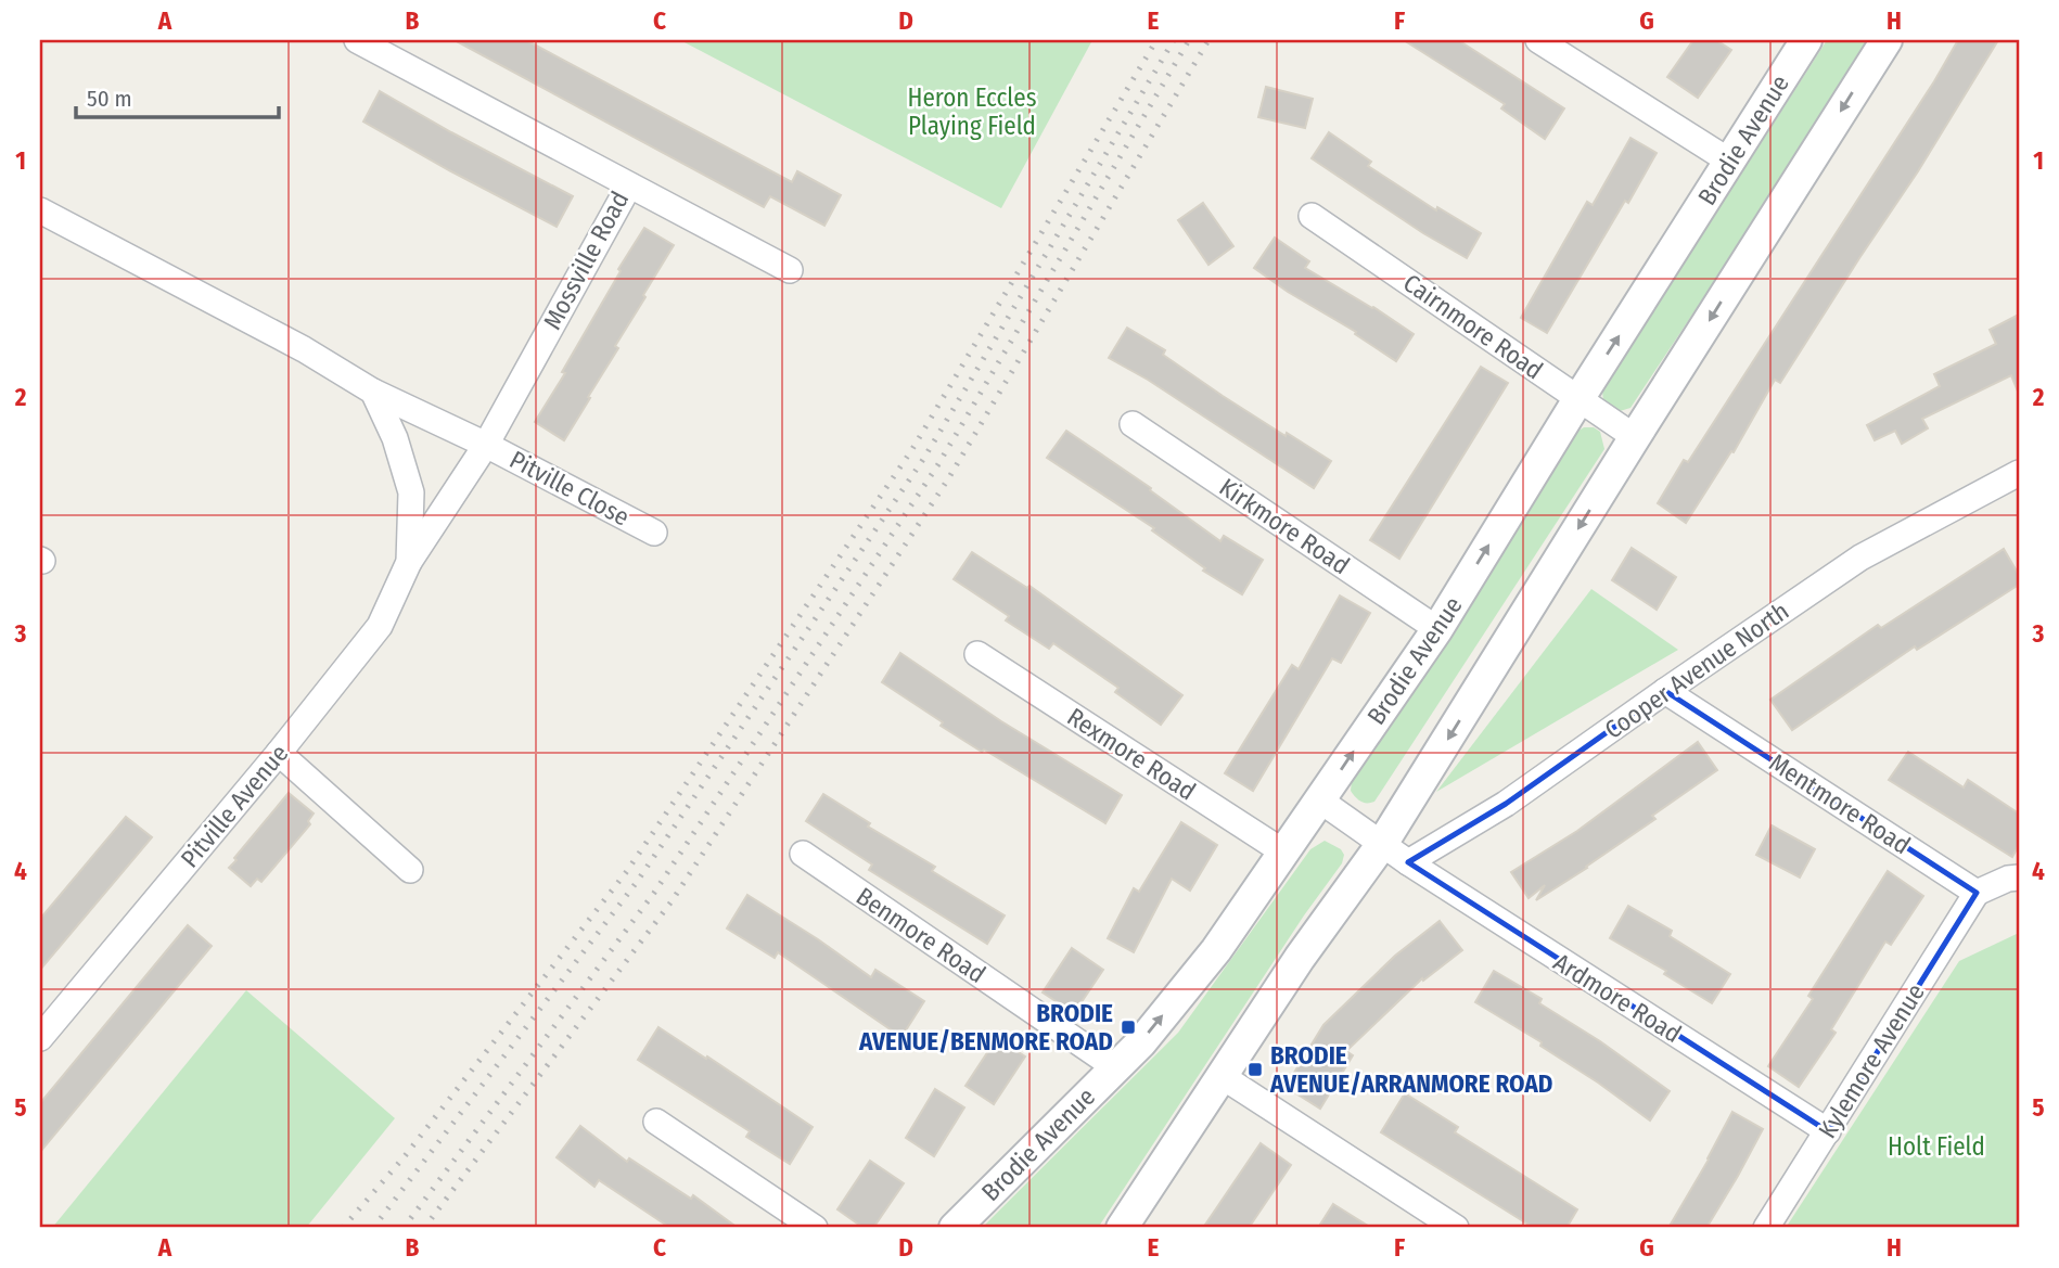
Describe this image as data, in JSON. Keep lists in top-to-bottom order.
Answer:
{
  "streets": {
    "street": [
      "Brodie Avenue",
      "Mossville Road",
      "Cairnmore Road",
      "Pitville Close",
      "Kirkmore Road",
      "Cooper Avenue North",
      "Rexmore Road",
      "Mentmore Road",
      "Pitville Avenue",
      "Benmore Road",
      "Ardmore Road",
      "Kylemore Avenue"
    ]
  },
  "crossings": [
    ["Brodie Avenue", "Cairnmore Road"],
    ["Brodie Avenue", "Kirkmore Road"],
    ["Brodie Avenue", "Rexmore Road"],
    ["Brodie Avenue", "Benmore Road"],
    ["Mossville Road", "Pitville Close"],
    ["Mossville Road", "Pitville Avenue"],
    ["Pitville Close", "Pitville Avenue"],
    ["Cooper Avenue North", "Mentmore Road"],
    ["Cooper Avenue North", "Ardmore Road"],
    ["Mentmore Road", "Kylemore Avenue"],
    ["Ardmore Road", "Kylemore Avenue"]
  ],
  "parks": ["Heron Eccles Playing Field", "Holt Field"],
  "places": {
    "transit": ["BRODIE AVENUE/BENMORE ROAD", "BRODIE AVENUE/ARRANMORE ROAD"]
  },
  "scale_bar": "50 m",
  "grid": {
    "columns": [
      "A",
      "B",
      "C",
      "D",
      "E",
      "F",
      "G",
      "H"
    ],
    "rows": [
      "1",
      "2",
      "3",
      "4",
      "5"
    ]
  }
}
